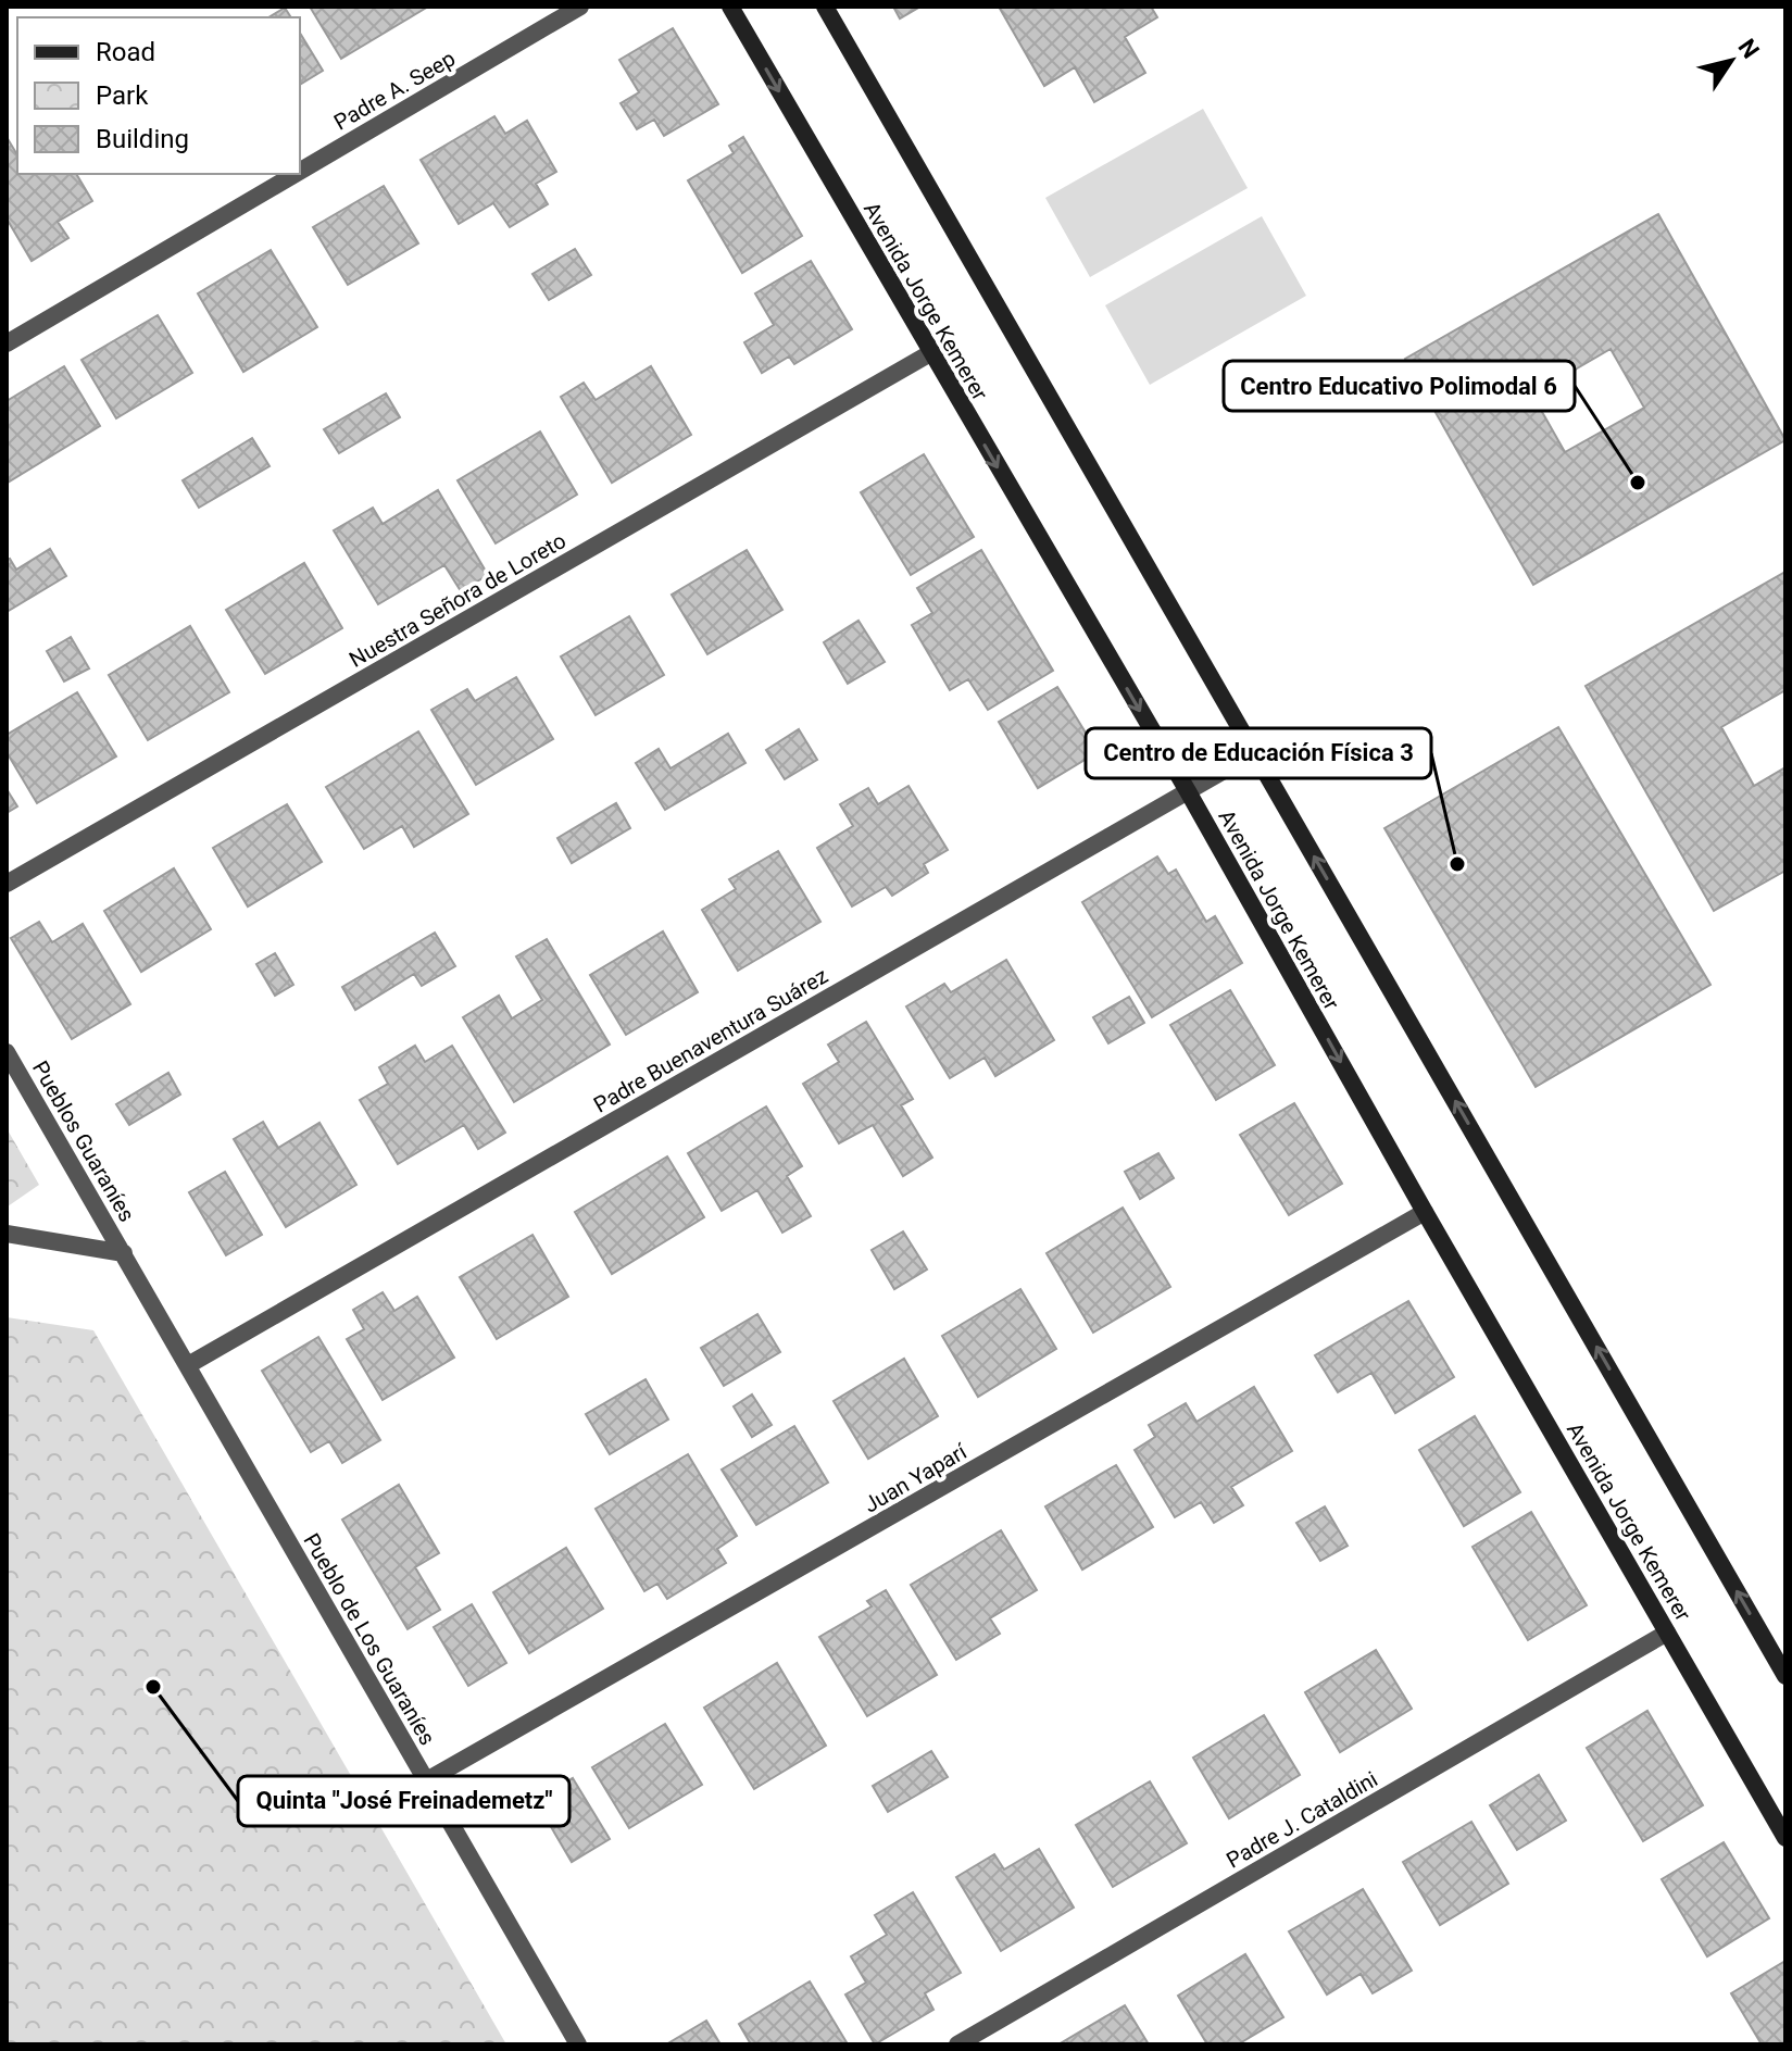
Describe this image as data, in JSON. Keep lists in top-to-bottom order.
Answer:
{
  "streets": {
    "main road": ["Avenida Jorge Kemerer"],
    "street": [
      "Padre A. Seep",
      "Nuestra Señora de Loreto",
      "Padre Buenaventura Suárez",
      "Pueblos Guaraníes",
      "Juan Yaparí",
      "Pueblo de Los Guaraníes",
      "Padre J. Cataldini"
    ]
  },
  "crossings": [
    ["Avenida Jorge Kemerer", "Nuestra Señora de Loreto"],
    ["Avenida Jorge Kemerer", "Padre Buenaventura Suárez"],
    ["Avenida Jorge Kemerer", "Juan Yaparí"],
    ["Avenida Jorge Kemerer", "Padre J. Cataldini"],
    ["Padre Buenaventura Suárez", "Pueblo de Los Guaraníes"],
    ["Pueblos Guaraníes", "Pueblo de Los Guaraníes"],
    ["Juan Yaparí", "Pueblo de Los Guaraníes"]
  ],
  "places": ["Centro Educativo Polimodal 6", "Centro de Educación Física 3", "Quinta \"José Freinademetz\""],
  "legend": ["Road", "Park", "Building"],
  "north": "top right"
}
